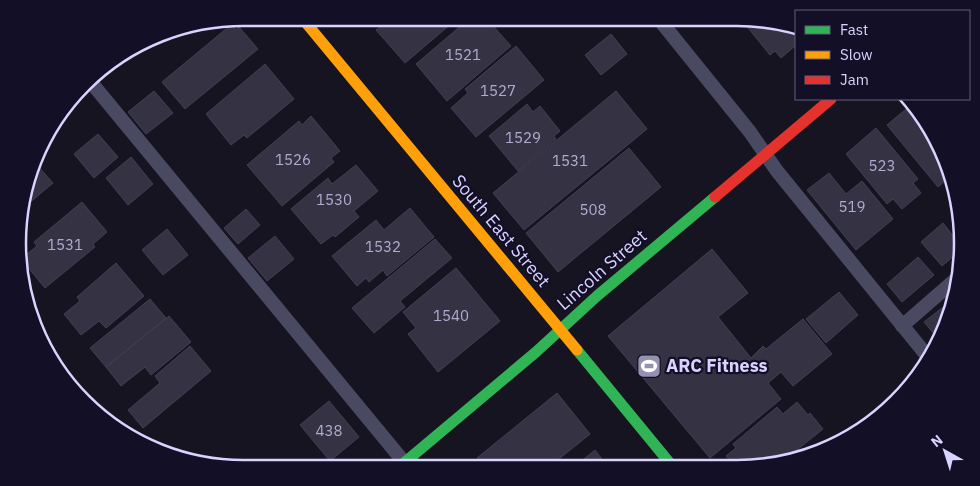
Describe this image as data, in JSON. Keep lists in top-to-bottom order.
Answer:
{
  "streets": {
    "street": ["South East Street", "Lincoln Street"]
  },
  "crossings": [
    ["South East Street", "Lincoln Street"]
  ],
  "places": {
    "sports": ["ARC Fitness"]
  },
  "house_numbers": [
    "1521",
    "1527",
    "1529",
    "1526",
    "1531",
    "523",
    "1530",
    "519",
    "508",
    "1531",
    "1532",
    "1540",
    "438"
  ],
  "legend": ["Fast", "Slow", "Jam"],
  "north": "top left"
}
